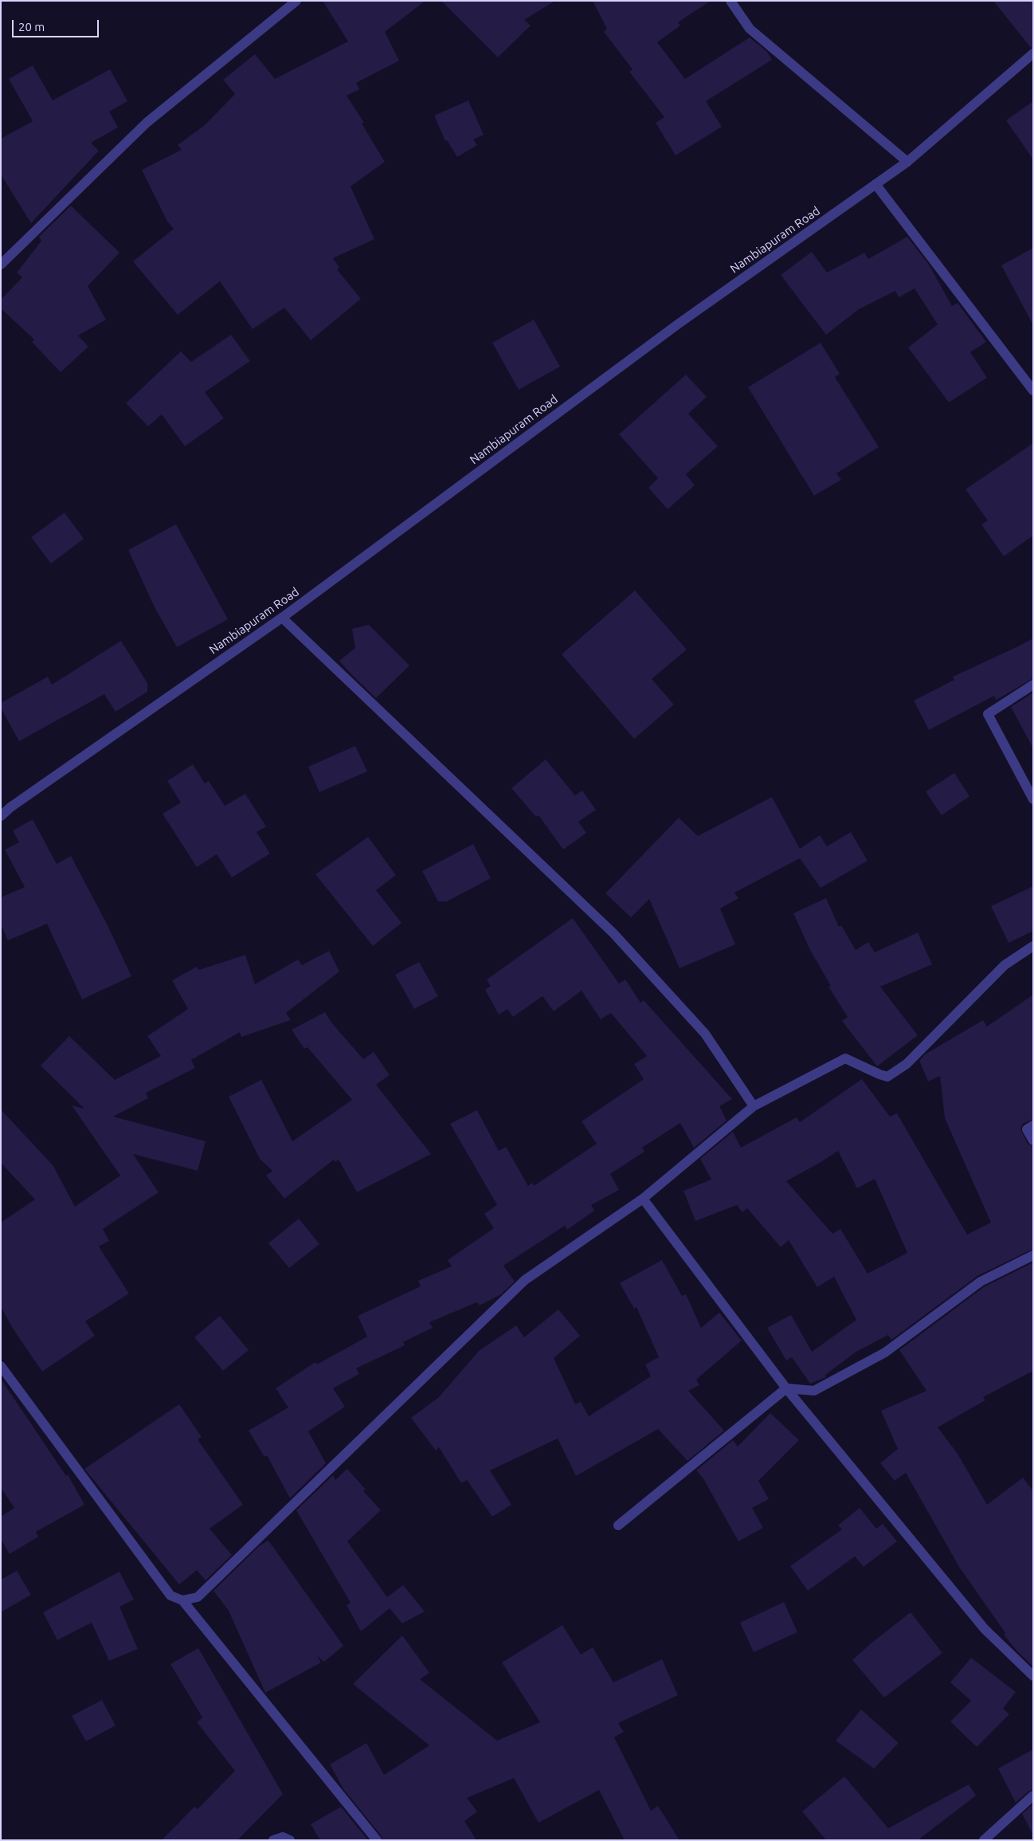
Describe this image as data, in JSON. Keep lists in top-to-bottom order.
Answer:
{
  "streets": {
    "street": ["Nambiapuram Road"]
  },
  "scale_bar": "20 m"
}
